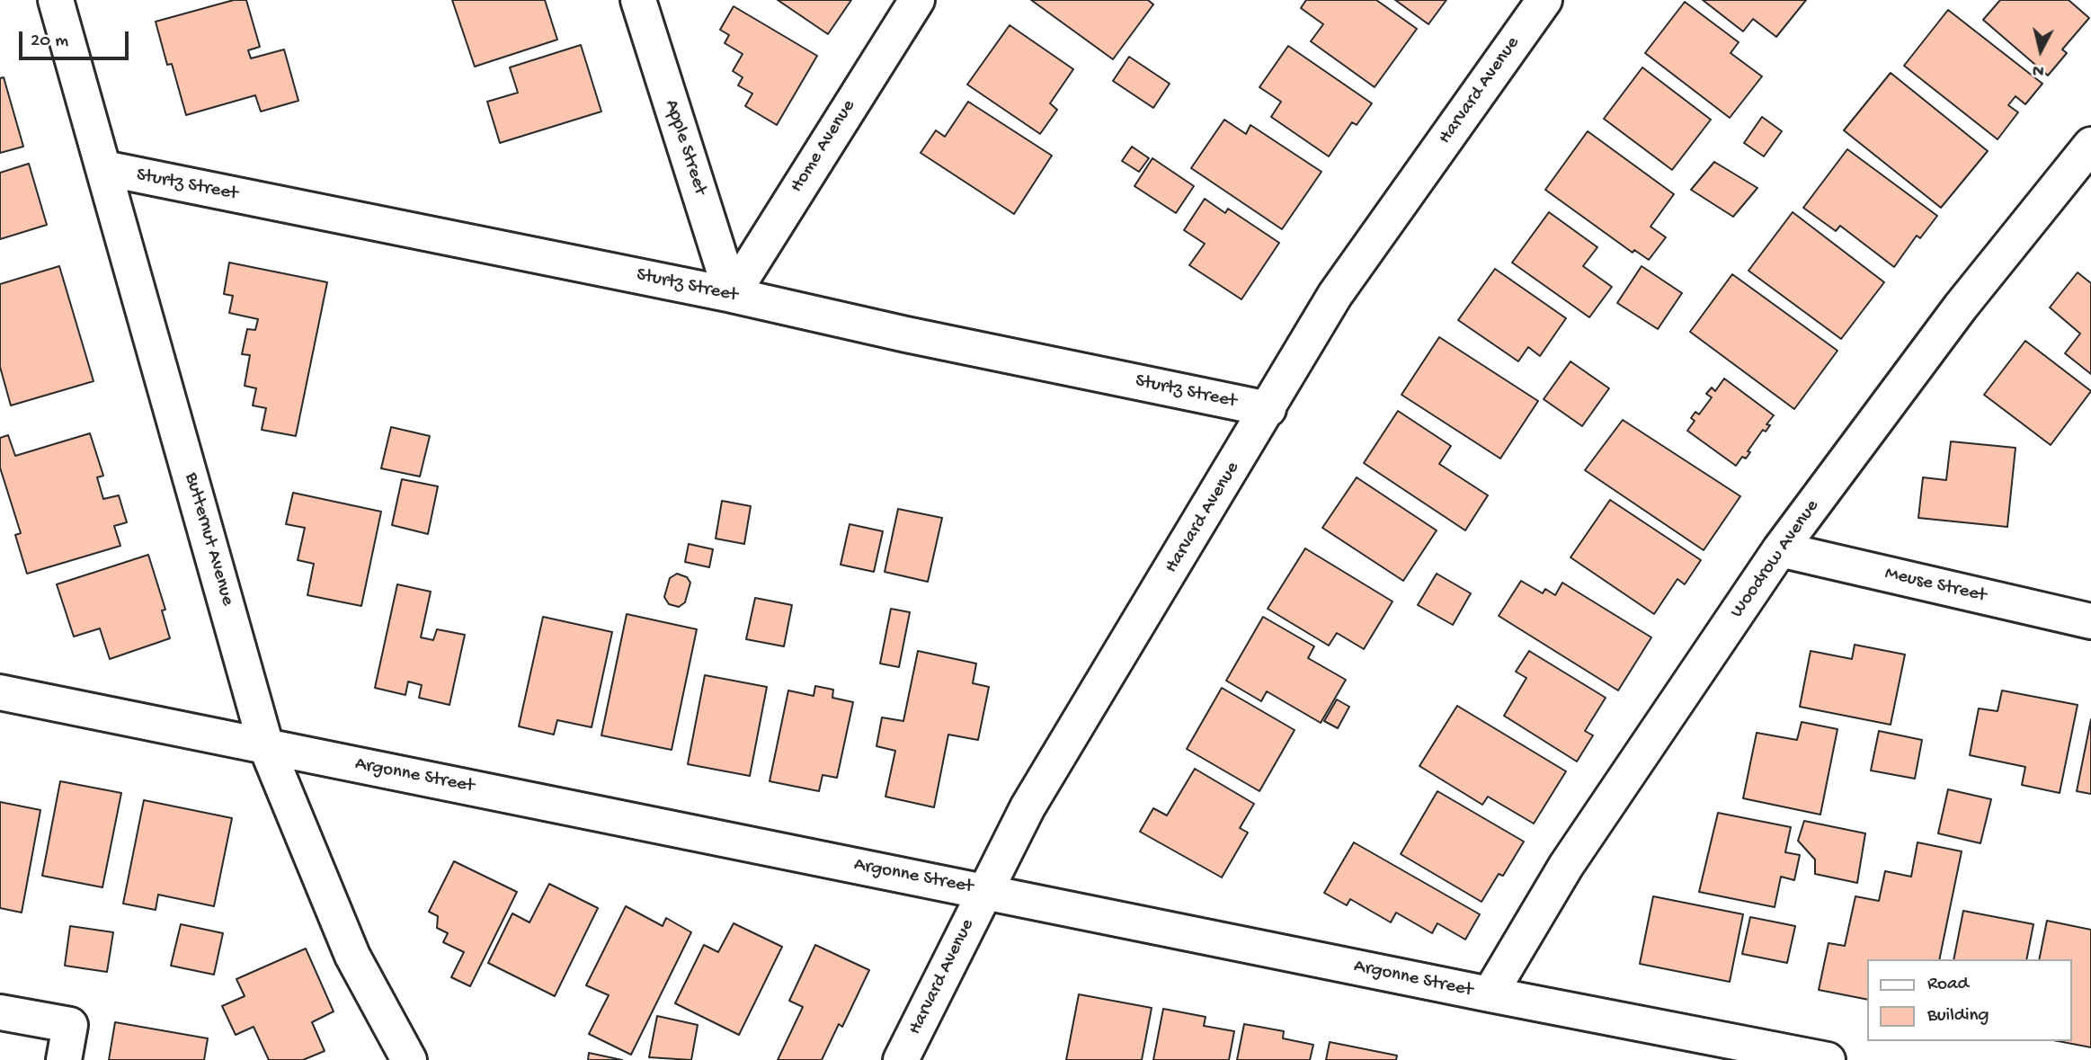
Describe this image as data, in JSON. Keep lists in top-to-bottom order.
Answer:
{
  "streets": {
    "street": [
      "Harvard Avenue",
      "Home Avenue",
      "Apple Street",
      "Sturtz Street",
      "Butternut Avenue",
      "Woodrow Avenue",
      "Meuse Street",
      "Argonne Street"
    ]
  },
  "crossings": [
    ["Harvard Avenue", "Sturtz Street"],
    ["Harvard Avenue", "Argonne Street"],
    ["Home Avenue", "Apple Street"],
    ["Home Avenue", "Sturtz Street"],
    ["Apple Street", "Sturtz Street"],
    ["Sturtz Street", "Butternut Avenue"],
    ["Butternut Avenue", "Argonne Street"],
    ["Woodrow Avenue", "Meuse Street"],
    ["Woodrow Avenue", "Argonne Street"]
  ],
  "legend": ["Road", "Building"],
  "scale_bar": "20 m",
  "north": "bottom"
}
